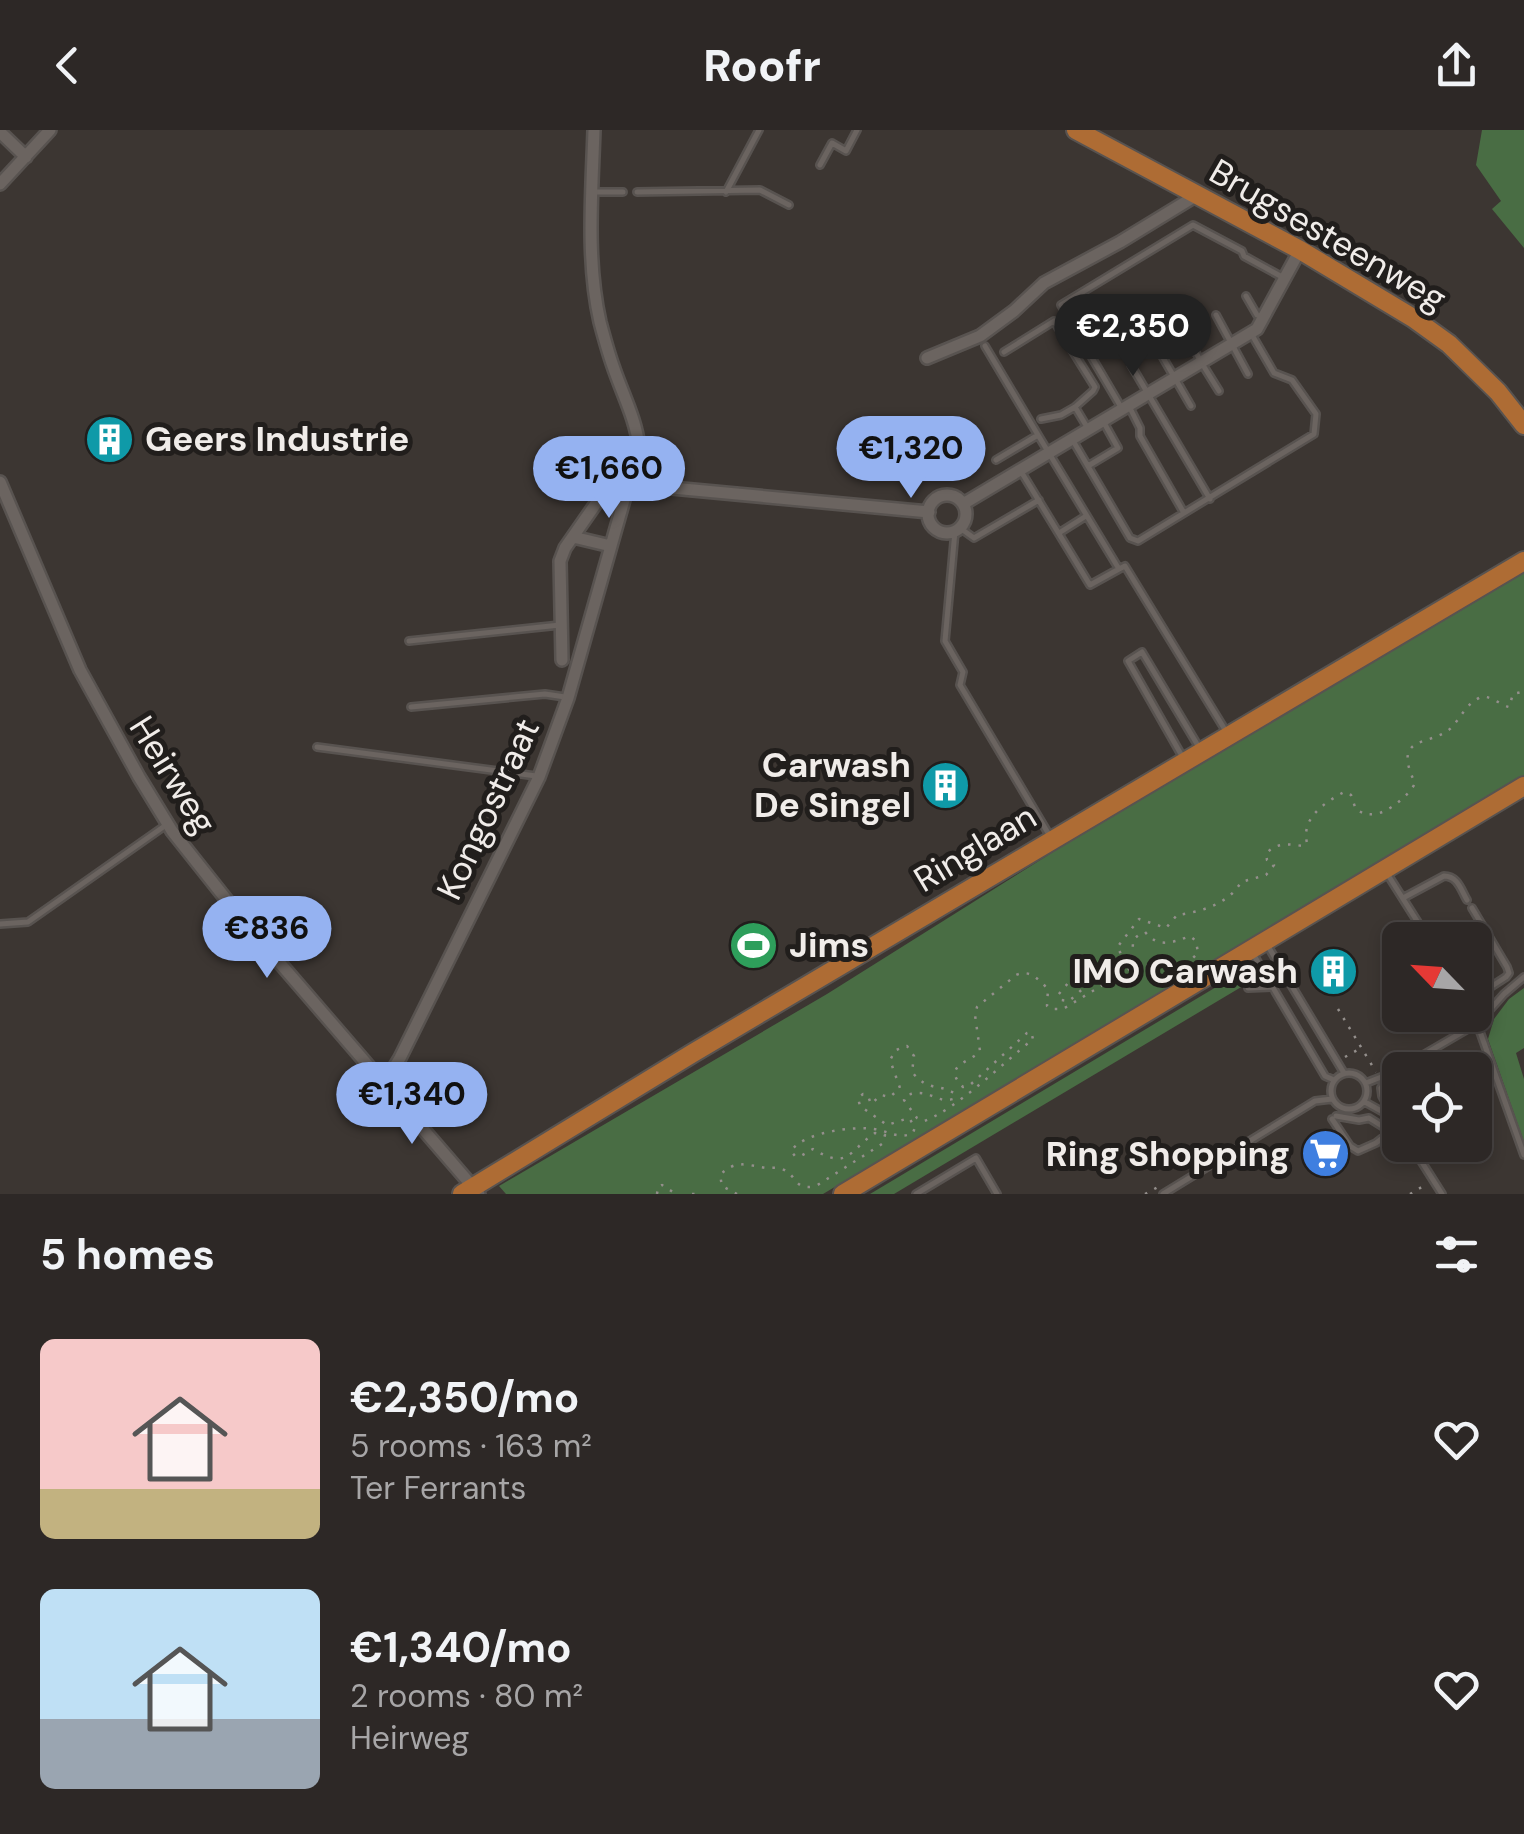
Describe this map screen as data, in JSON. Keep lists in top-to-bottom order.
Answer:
{
  "streets": {
    "main road": ["Brugsesteenweg", "Ringlaan"],
    "street": ["Heirweg", "Kongostraat"]
  },
  "crossings": [
    ["Heirweg", "Kongostraat"],
    ["Heirweg", "Ringlaan"]
  ],
  "places": {
    "building": ["Geers Industrie", "Carwash De Singel", "IMO Carwash"],
    "sports": ["Jims"],
    "supermarket": ["Ring Shopping"]
  },
  "north": "top left",
  "page": {
    "header": "Roofr",
    "price": [
      "€2,350",
      "€1,320",
      "€1,660",
      "€836",
      "€1,340"
    ],
    "heading": "5 homes",
    "list": [
      {
        "name": "€2,350/mo",
        "note": "5 rooms · 163 m² · Ter Ferrants"
      },
      {
        "name": "€1,340/mo",
        "note": "2 rooms · 80 m² · Heirweg"
      }
    ]
  }
}
